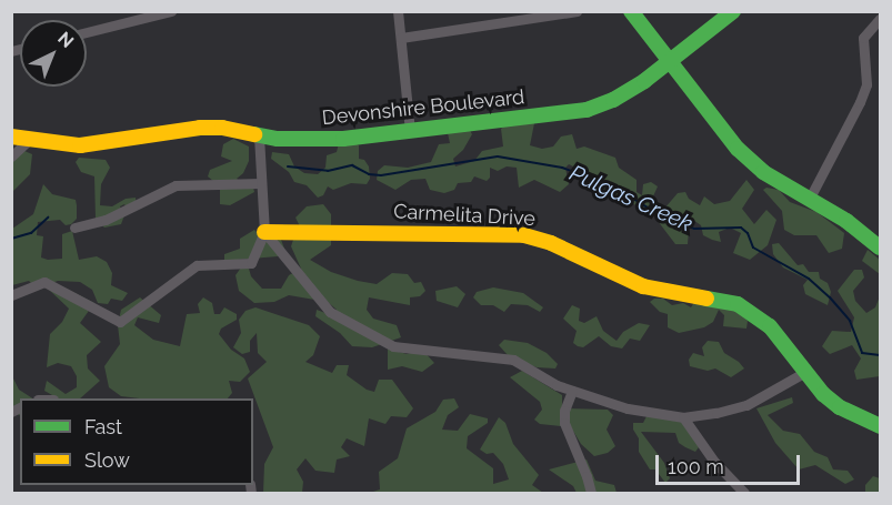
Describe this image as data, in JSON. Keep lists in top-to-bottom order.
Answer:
{
  "streets": {
    "street": ["Devonshire Boulevard", "Carmelita Drive"]
  },
  "water": ["Pulgas Creek"],
  "legend": ["Fast", "Slow"],
  "scale_bar": "100 m",
  "north": "top right"
}
